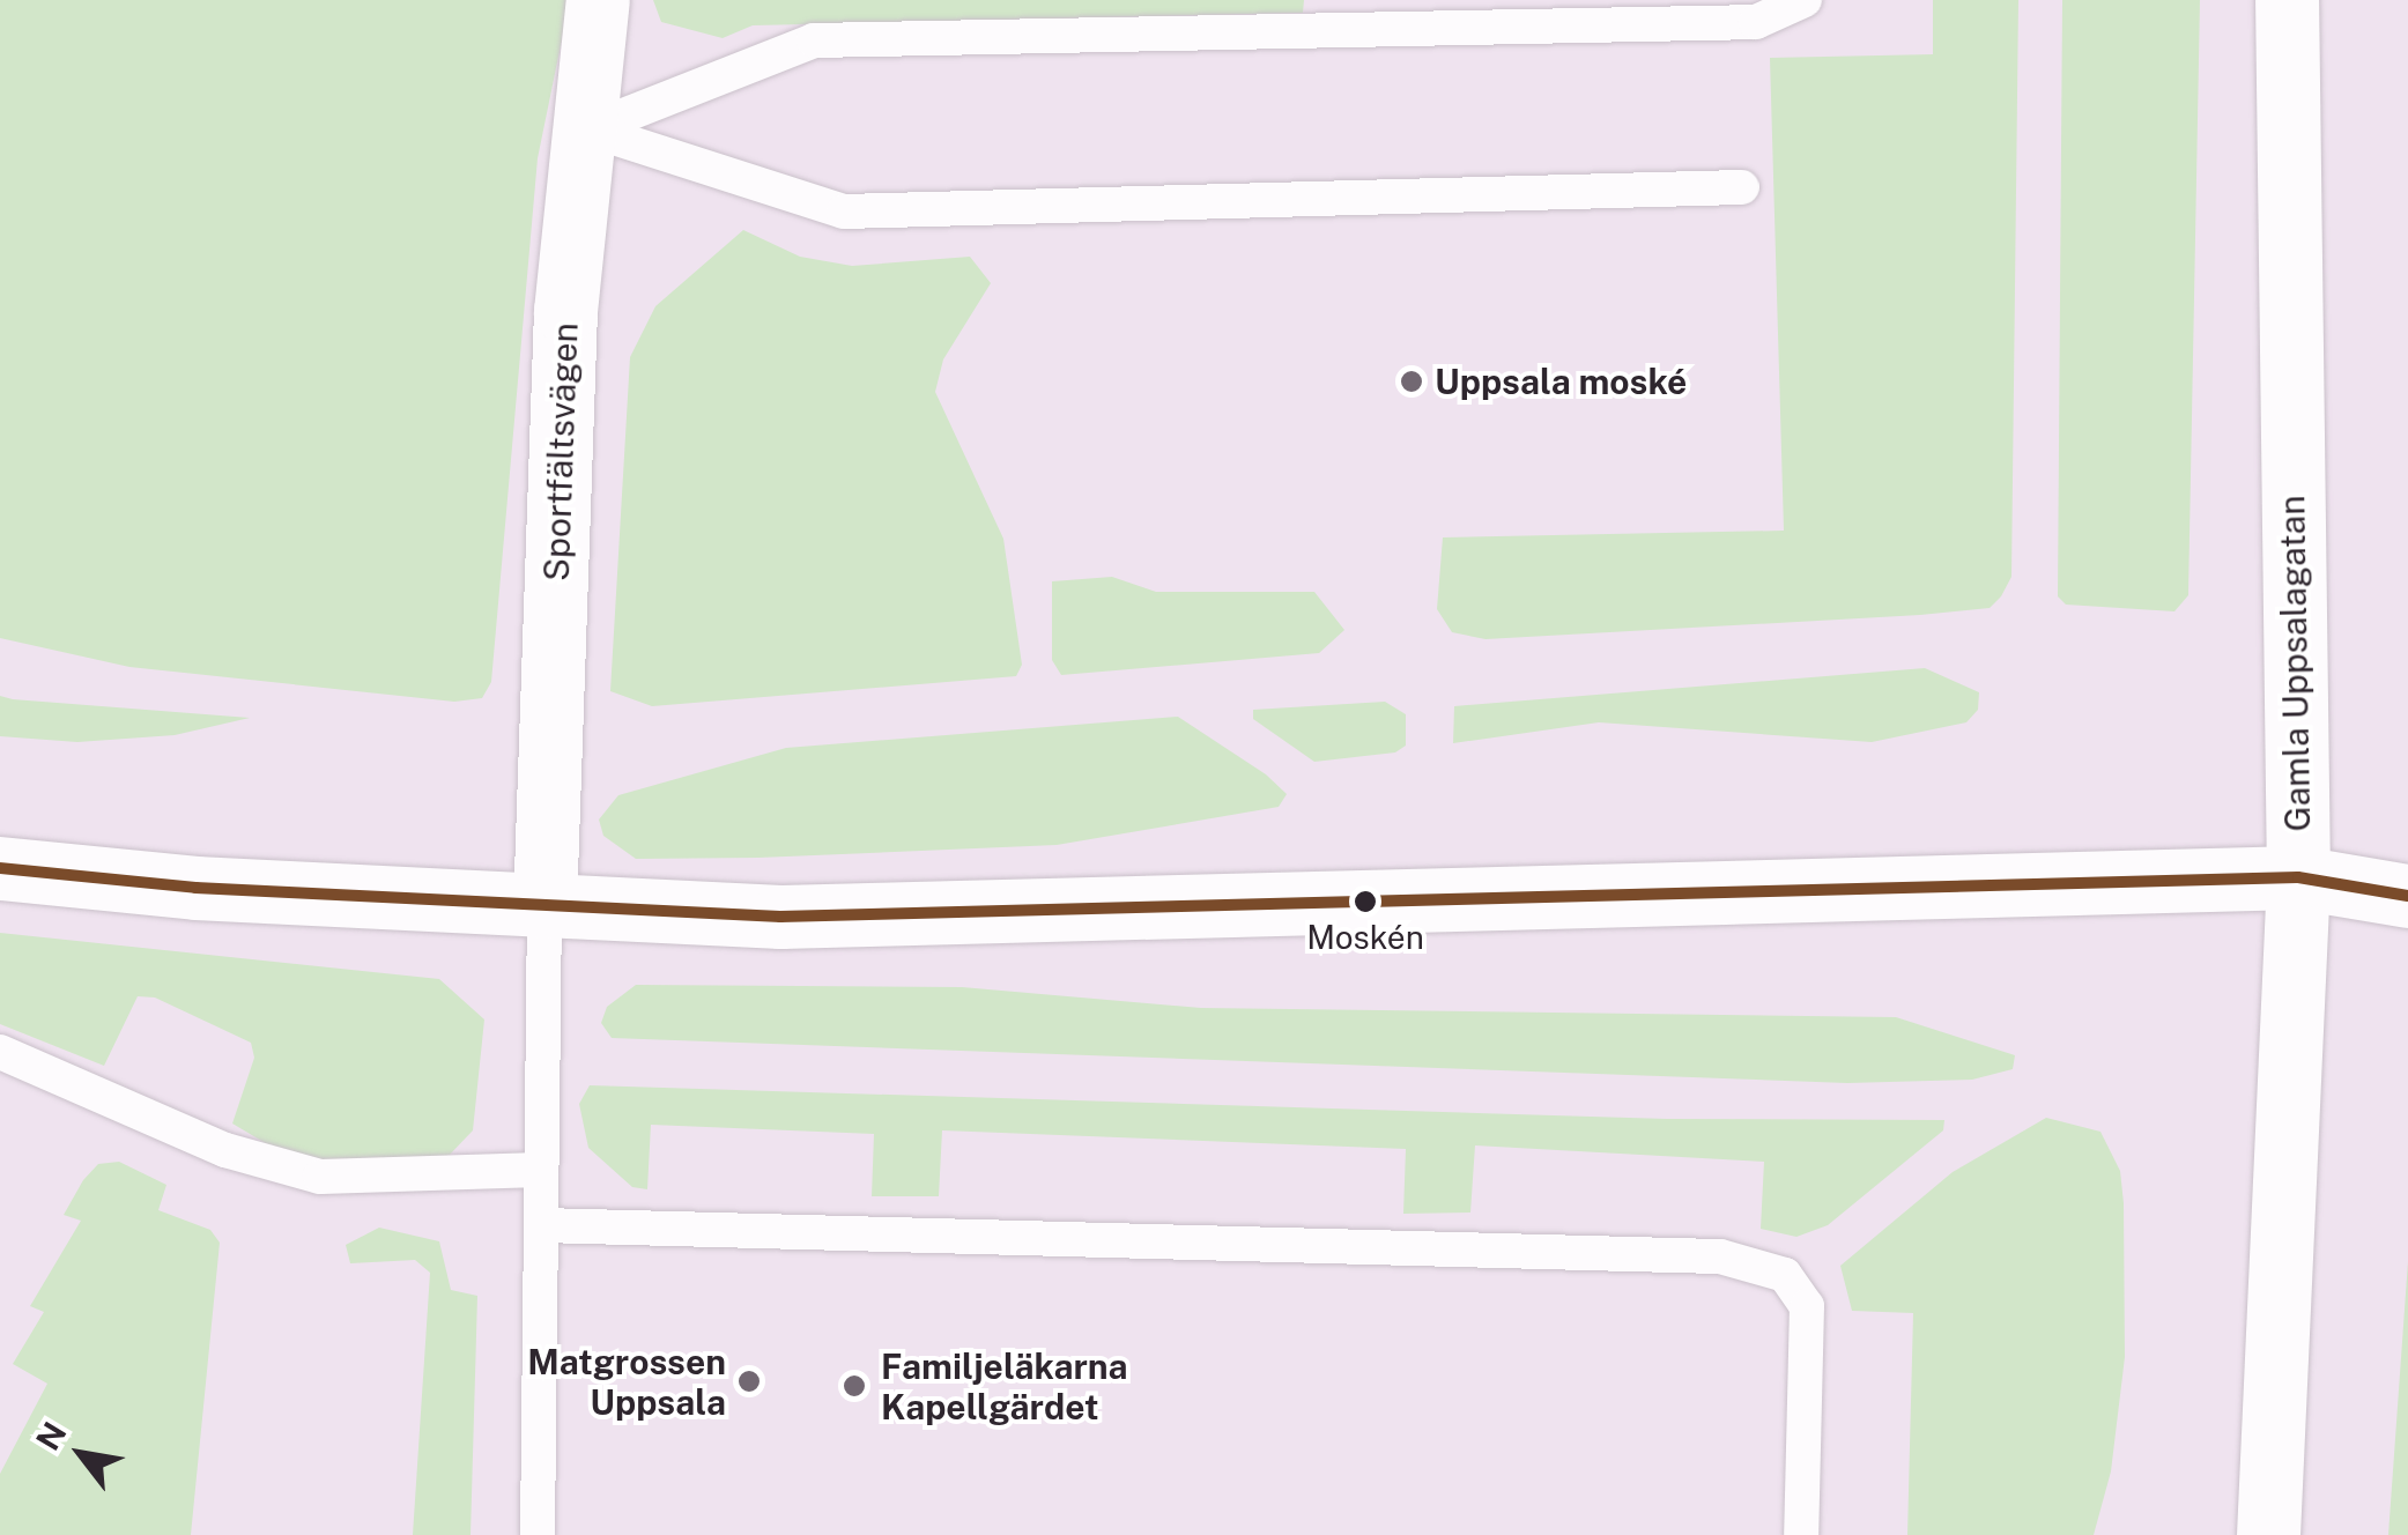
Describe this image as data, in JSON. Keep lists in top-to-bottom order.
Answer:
{
  "streets": {
    "street": ["Sportfältsvägen", "Gamla Uppsalagatan"]
  },
  "places": [
    "Uppsala moské",
    "Moskén",
    "Matgrossen Uppsala",
    "Familjeläkarna Kapellgärdet"
  ],
  "north": "top left"
}
